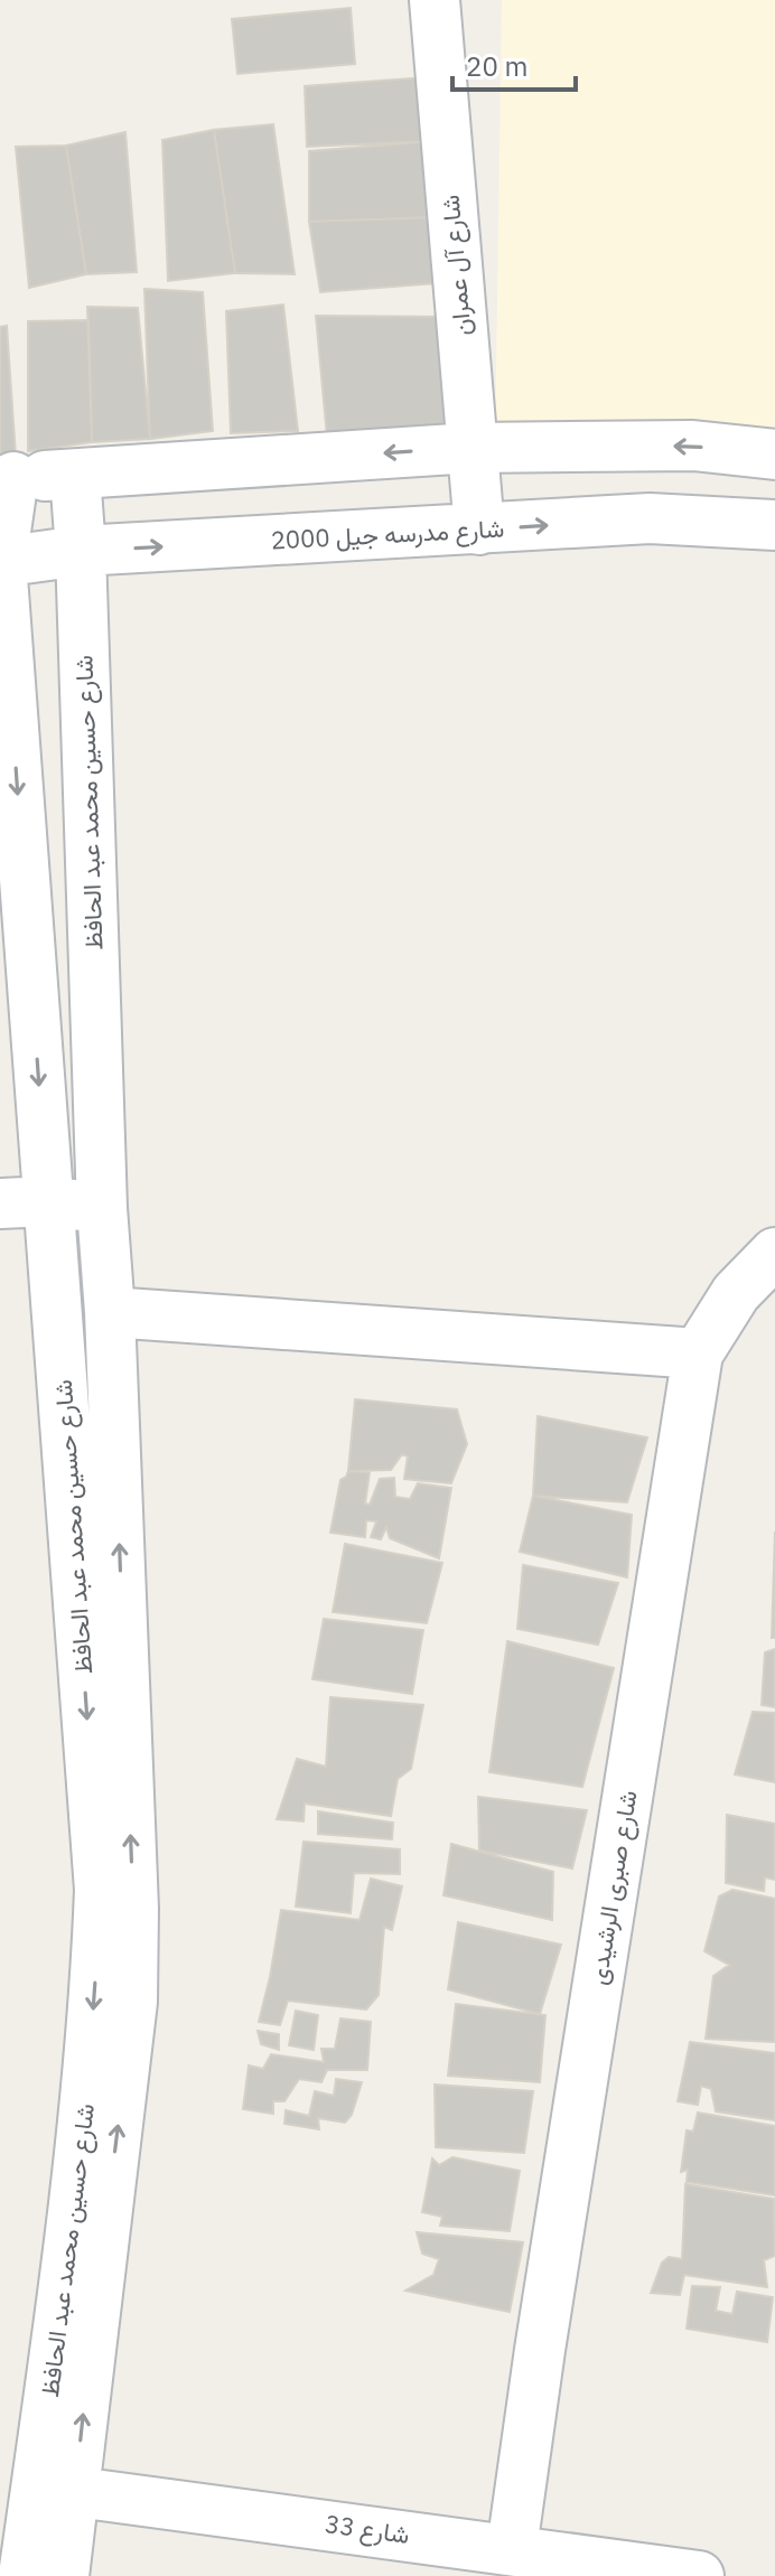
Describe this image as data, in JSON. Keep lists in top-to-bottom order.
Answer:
{
  "streets": {
    "street": [
      "شارع آل عمران",
      "شارع مدرسه جيل 2000",
      "شارع حسين محمد عبد الحافظ",
      "شارع صبرى الرشيدى",
      "شارع 33"
    ]
  },
  "crossings": [
    ["شارع آل عمران", "شارع مدرسه جيل 2000"],
    ["شارع مدرسه جيل 2000", "شارع حسين محمد عبد الحافظ"],
    ["شارع حسين محمد عبد الحافظ", "شارع 33"],
    ["شارع صبرى الرشيدى", "شارع 33"]
  ],
  "scale_bar": "20 m"
}
